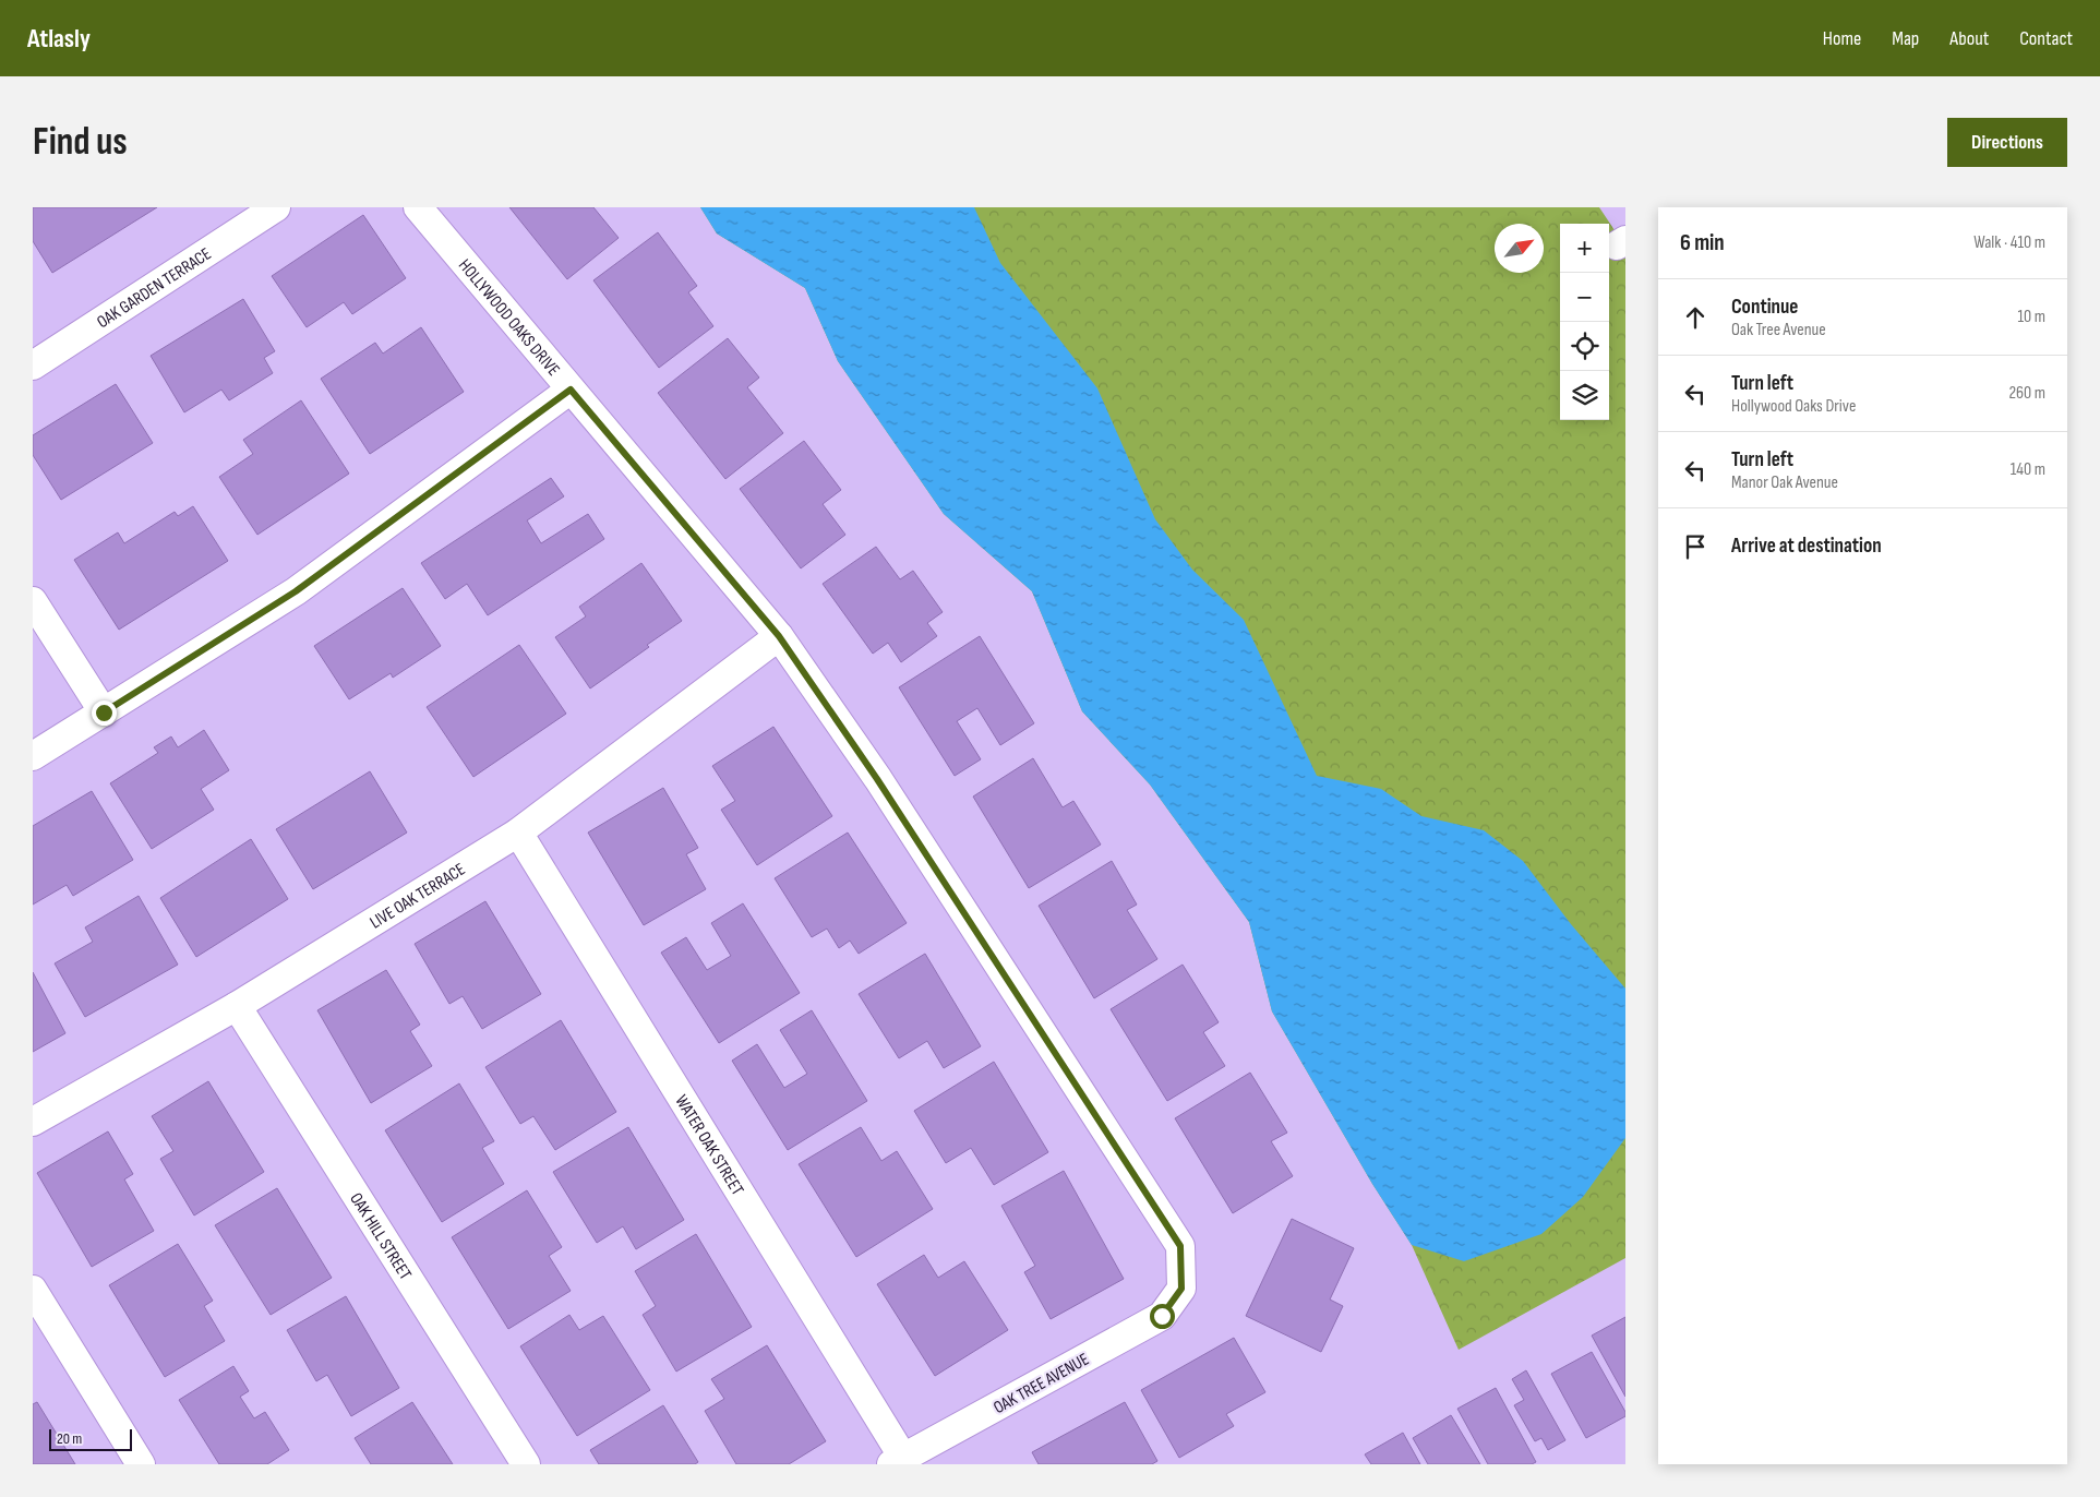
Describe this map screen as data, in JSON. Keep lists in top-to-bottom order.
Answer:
{
  "streets": {
    "street": [
      "OAK GARDEN TERRACE",
      "HOLLYWOOD OAKS DRIVE",
      "LIVE OAK TERRACE",
      "WATER OAK STREET",
      "OAK HILL STREET",
      "OAK TREE AVENUE"
    ]
  },
  "crossings": [
    ["HOLLYWOOD OAKS DRIVE", "LIVE OAK TERRACE"],
    ["HOLLYWOOD OAKS DRIVE", "OAK TREE AVENUE"],
    ["LIVE OAK TERRACE", "WATER OAK STREET"],
    ["LIVE OAK TERRACE", "OAK HILL STREET"],
    ["WATER OAK STREET", "OAK TREE AVENUE"]
  ],
  "scale_bar": "20 m",
  "north": "top right",
  "page": {
    "header": "Atlasly",
    "nav": [
      "Home",
      "Map",
      "About",
      "Contact"
    ],
    "buttons": "Directions",
    "title": "Find us",
    "heading": ["6 min", "Walk · 410 m"],
    "map_buttons": ["+", "−"],
    "list": [
      ["Continue", "Oak Tree Avenue", "10 m"],
      ["Turn left", "Hollywood Oaks Drive", "260 m"],
      ["Turn left", "Manor Oak Avenue", "140 m"],
      "Arrive at destination"
    ],
    "scale": "20 m"
  }
}
